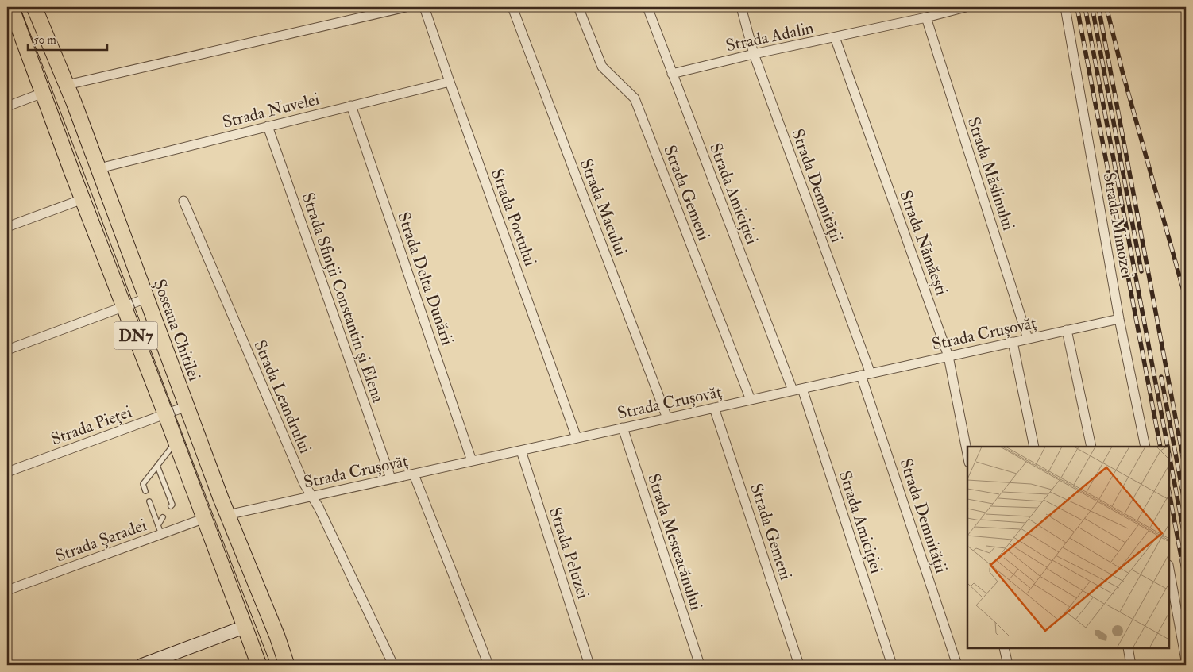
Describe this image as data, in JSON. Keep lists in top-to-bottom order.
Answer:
{
  "streets": {
    "main road": ["Șoseaua Chitilei", "DN7"],
    "street": [
      "Strada Adalin",
      "Strada Nuvelei",
      "Strada Măslinului",
      "Strada Demnității",
      "Strada Gemeni",
      "Strada Amiciției",
      "Strada Macului",
      "Strada Poetului",
      "Strada Mimozei",
      "Strada Nămăești",
      "Strada Delta Dunării",
      "Strada Sfinții Constantin și Elena",
      "Strada Crușovăț",
      "Strada Leandrului",
      "Strada Pieței",
      "Strada Șaradei",
      "Strada Mesteacănului",
      "Strada Peluzei"
    ]
  },
  "crossings": [
    ["Strada Adalin", "Strada Măslinului"],
    ["Strada Adalin", "Strada Demnității"],
    ["Strada Adalin", "Strada Amiciției"],
    ["Strada Adalin", "Strada Nămăești"],
    ["Strada Nuvelei", "Strada Poetului"],
    ["Strada Nuvelei", "Strada Delta Dunării"],
    ["Strada Nuvelei", "Strada Sfinții Constantin și Elena"],
    ["Strada Nuvelei", "Șoseaua Chitilei"],
    ["Strada Măslinului", "Strada Crușovăț"],
    ["Strada Demnității", "Strada Crușovăț"],
    ["Strada Gemeni", "Strada Crușovăț"],
    ["Strada Amiciției", "Strada Crușovăț"],
    ["Strada Macului", "Strada Crușovăț"],
    ["Strada Poetului", "Strada Crușovăț"],
    ["Strada Mimozei", "Strada Crușovăț"],
    ["Strada Nămăești", "Strada Crușovăț"],
    ["Strada Delta Dunării", "Strada Crușovăț"],
    ["Strada Sfinții Constantin și Elena", "Strada Crușovăț"],
    ["Șoseaua Chitilei", "Strada Crușovăț"],
    ["Șoseaua Chitilei", "Strada Pieței"],
    ["Strada Crușovăț", "Strada Leandrului"],
    ["Strada Crușovăț", "Strada Mesteacănului"],
    ["Strada Crușovăț", "Strada Peluzei"],
    ["DN7", "Strada Pieței"],
    ["DN7", "Strada Șaradei"]
  ],
  "scale_bar": "50 m"
}
